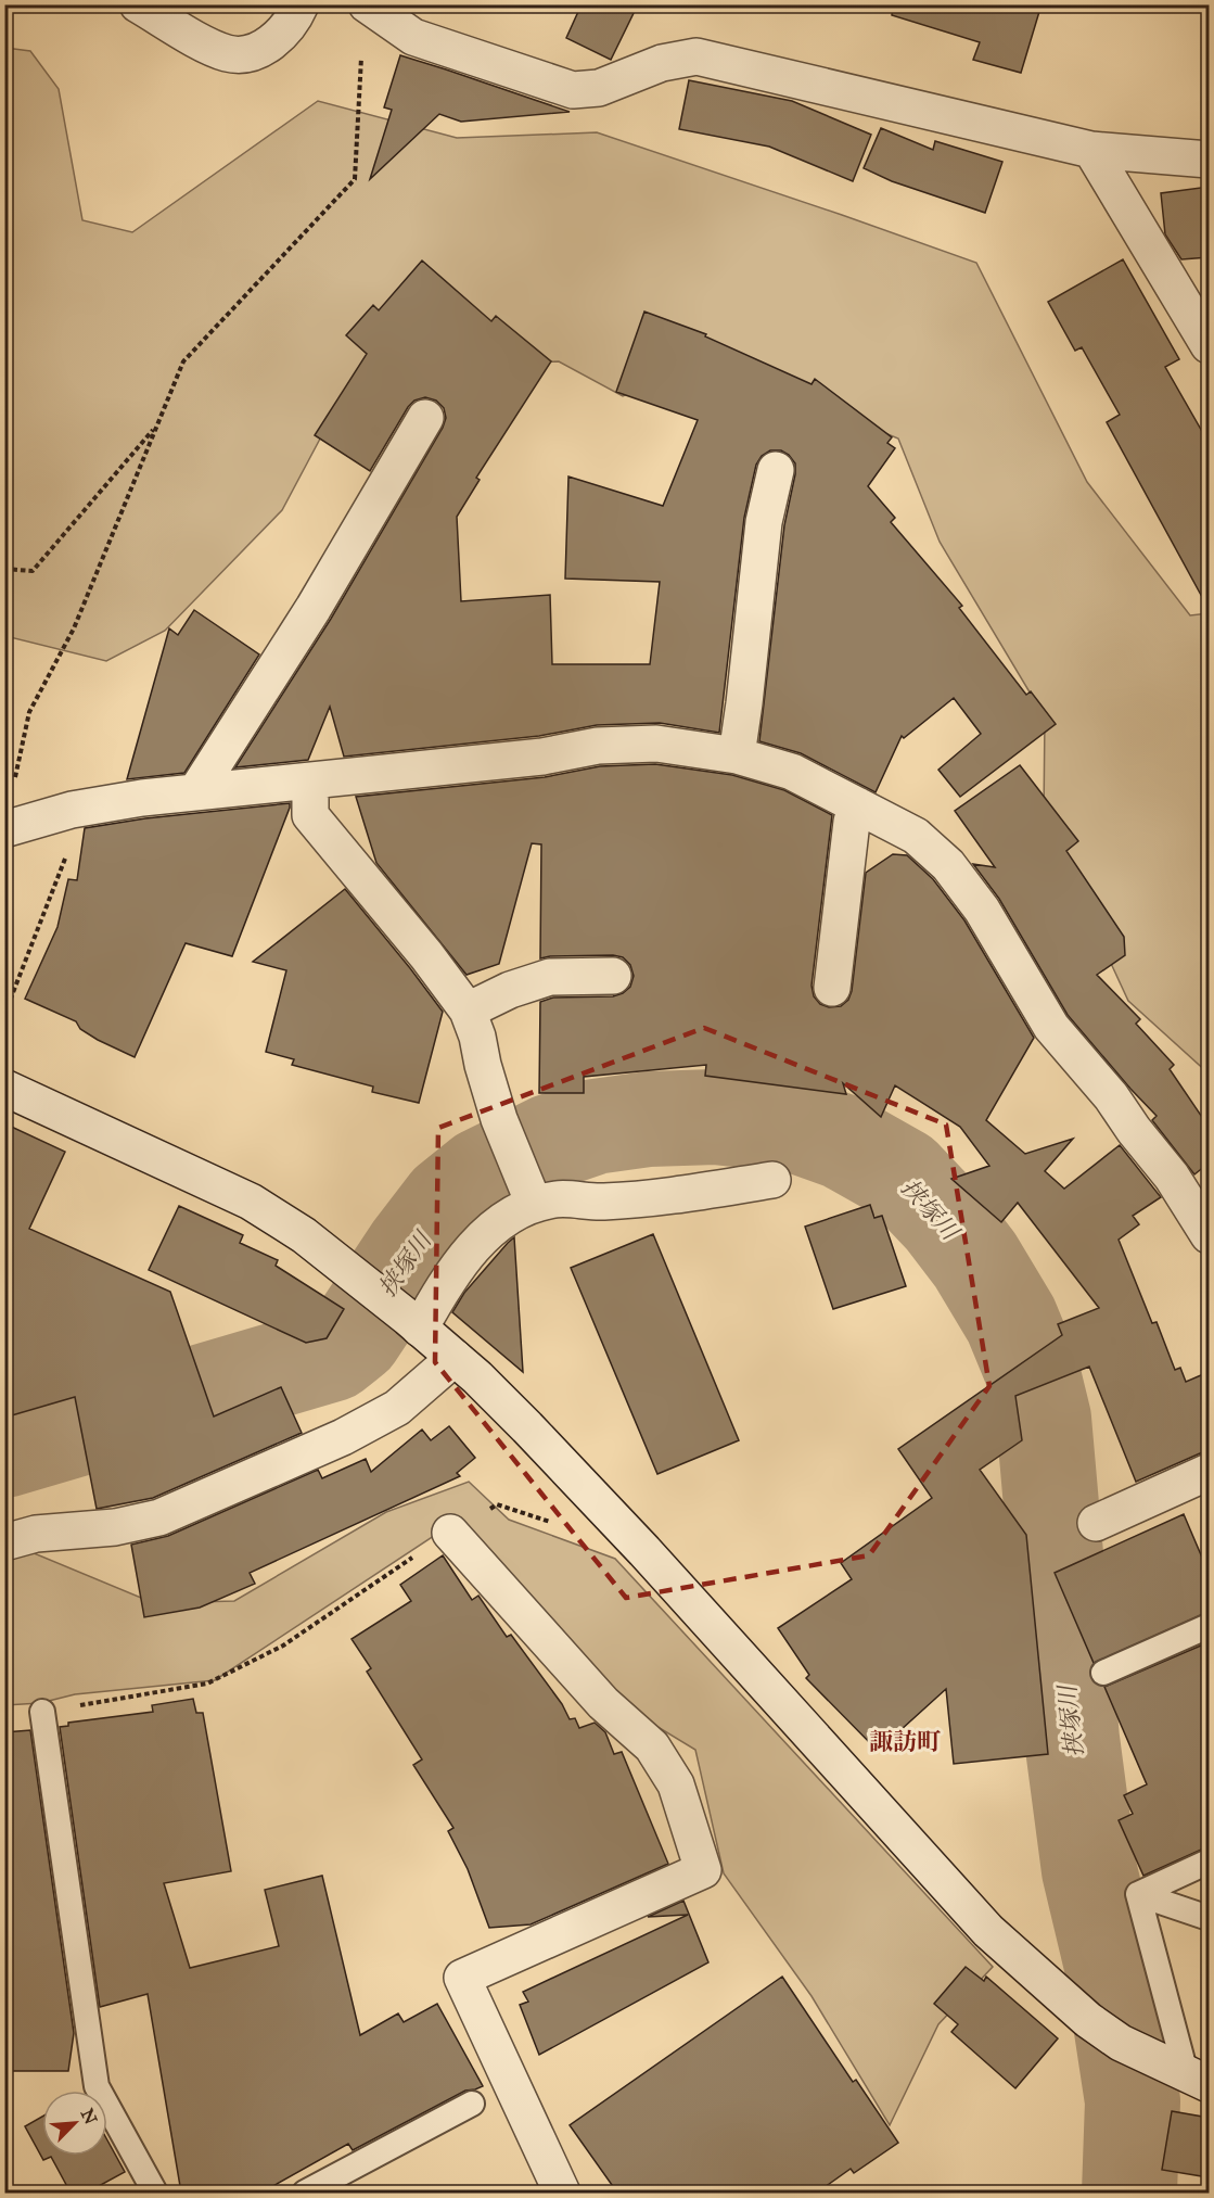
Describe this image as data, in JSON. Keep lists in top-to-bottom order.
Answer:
{
  "districts": ["諏訪町"],
  "water": ["挟塚川"],
  "north": "top right"
}
